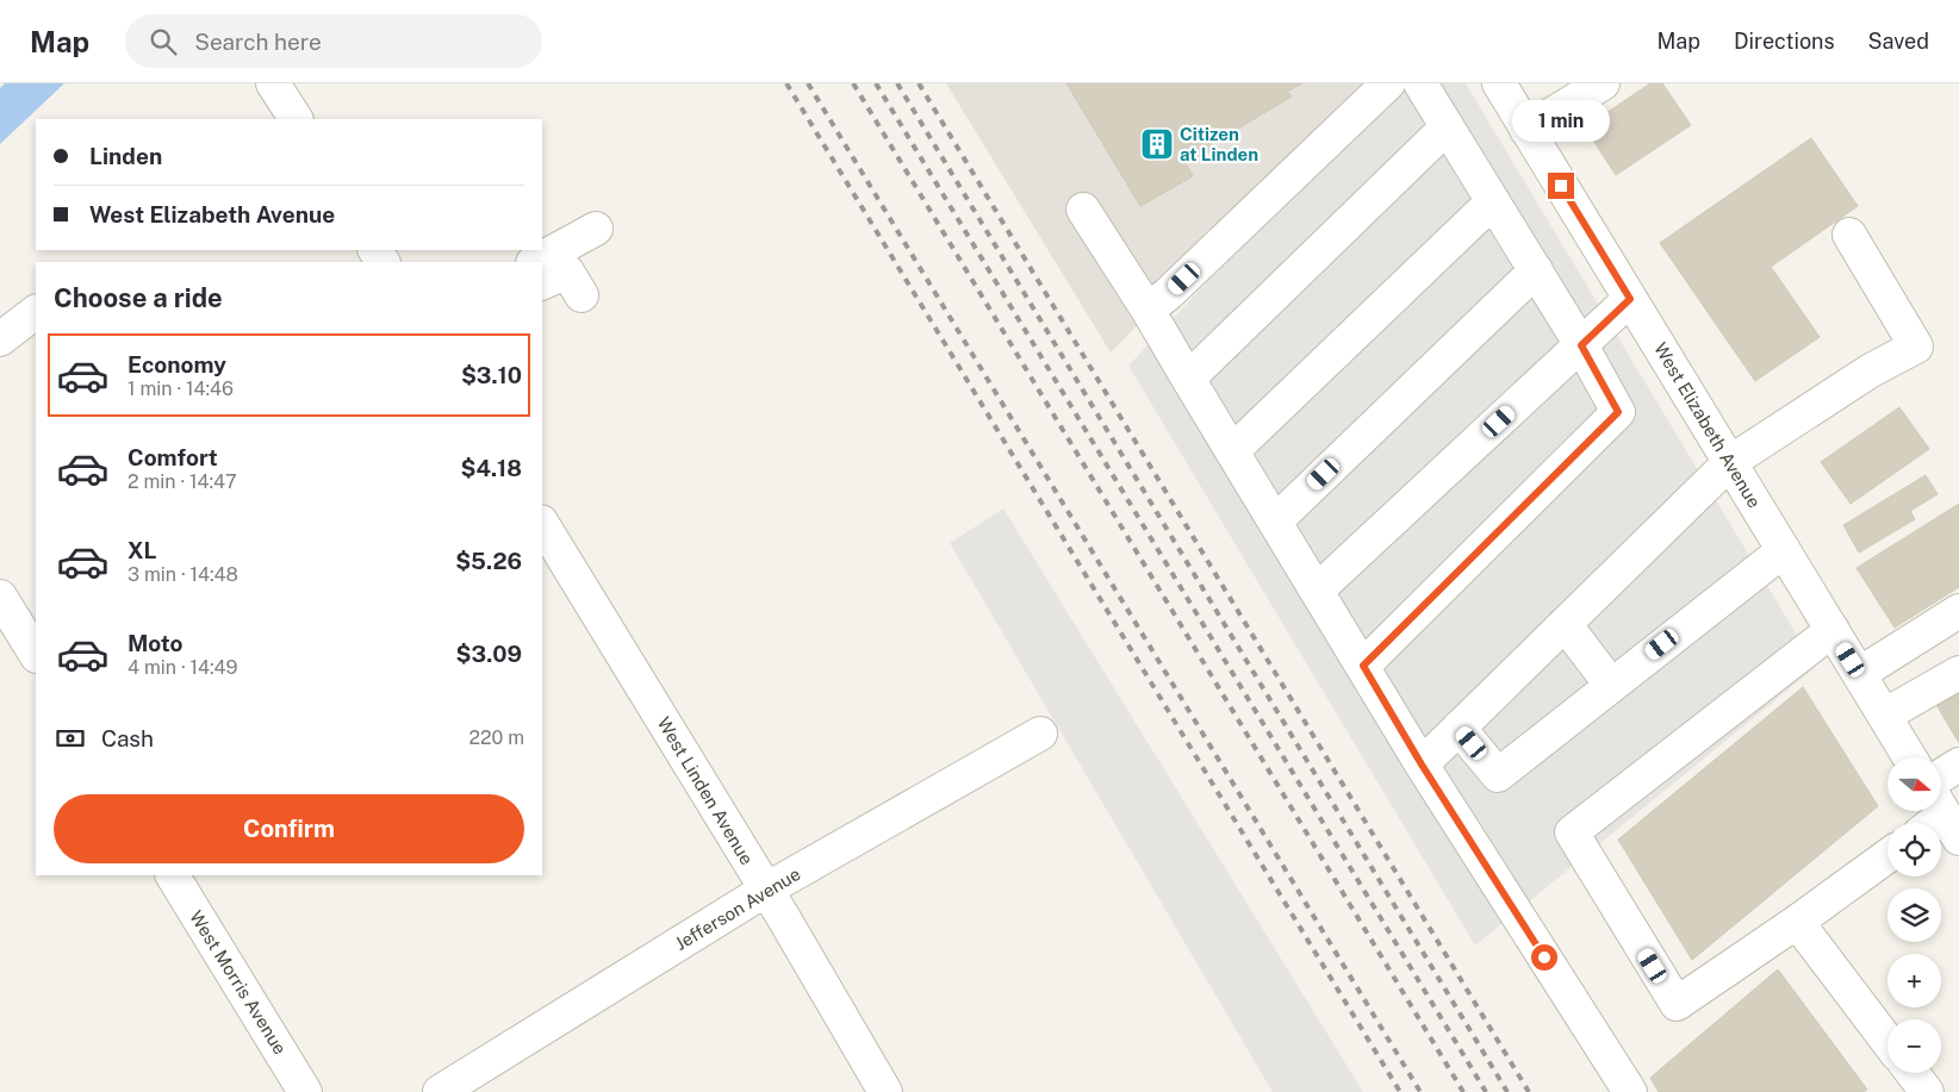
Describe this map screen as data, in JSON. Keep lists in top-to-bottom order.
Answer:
{
  "streets": {
    "street": [
      "West Elizabeth Avenue",
      "West Linden Avenue",
      "Jefferson Avenue",
      "West Morris Avenue"
    ]
  },
  "crossings": [
    ["West Linden Avenue", "Jefferson Avenue"]
  ],
  "places": {
    "building": ["Citizen at Linden"]
  },
  "north": "right",
  "page": {
    "header": "Map",
    "search": "Search here",
    "nav": ["Map", "Directions", "Saved"],
    "bubble": "1 min",
    "banner": ["Linden", "West Elizabeth Avenue"],
    "heading": "Choose a ride",
    "list": [
      {
        "name": "Economy",
        "note": "1 min · 14:46",
        "value": "$3.10"
      },
      {
        "name": "Comfort",
        "note": "2 min · 14:47",
        "value": "$4.18"
      },
      {
        "name": "XL",
        "note": "3 min · 14:48",
        "value": "$5.26"
      },
      {
        "name": "Moto",
        "note": "4 min · 14:49",
        "value": "$3.09"
      }
    ],
    "pay": ["Cash", "220 m"],
    "map_buttons": ["+", "−"],
    "buttons": "Confirm"
  }
}
